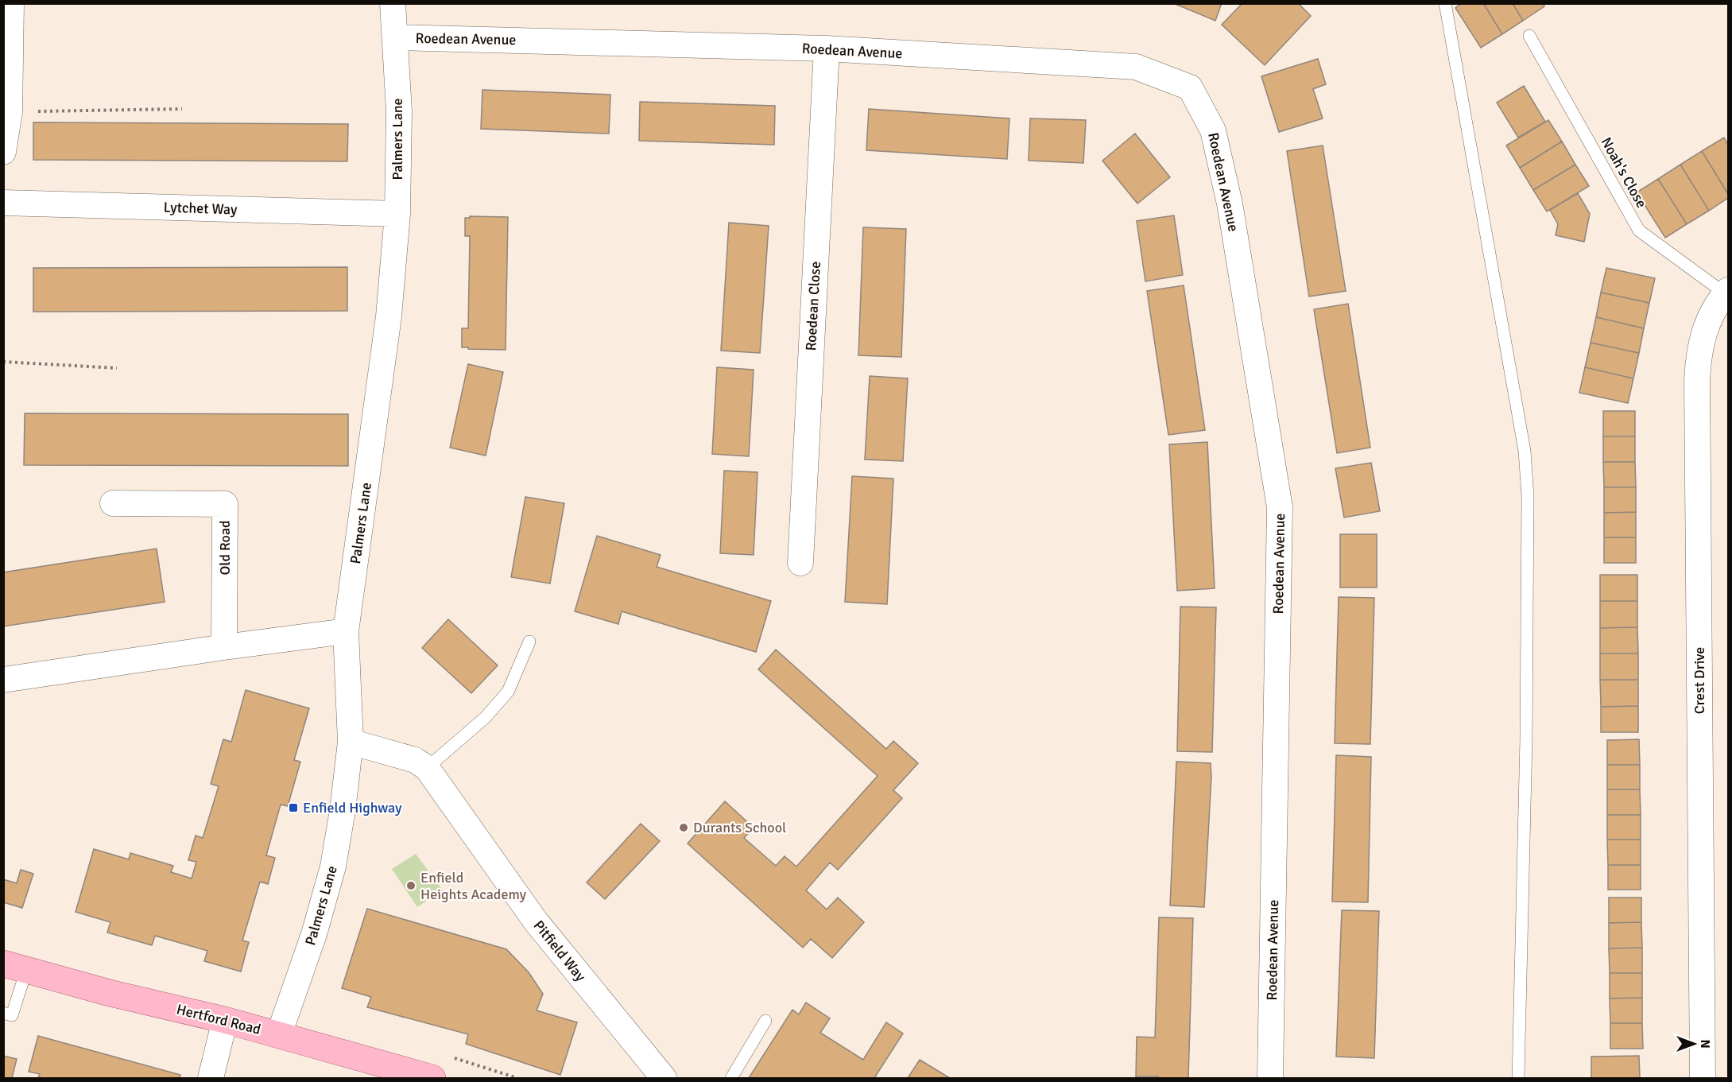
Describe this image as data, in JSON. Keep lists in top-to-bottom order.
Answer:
{
  "streets": {
    "main road": ["Hertford Road"],
    "street": [
      "Roedean Avenue",
      "Palmers Lane",
      "Lytchet Way",
      "Roedean Close",
      "Old Road",
      "Crest Drive",
      "Pitfield Way"
    ],
    "lane": ["Noah's Close"]
  },
  "crossings": [
    ["Roedean Avenue", "Palmers Lane"],
    ["Roedean Avenue", "Roedean Close"],
    ["Palmers Lane", "Lytchet Way"],
    ["Palmers Lane", "Pitfield Way"],
    ["Palmers Lane", "Hertford Road"],
    ["Noah's Close", "Crest Drive"]
  ],
  "places": {
    "transit": ["Enfield Highway"],
    "other": ["Durants School", "Enfield Heights Academy"]
  },
  "north": "right"
}
